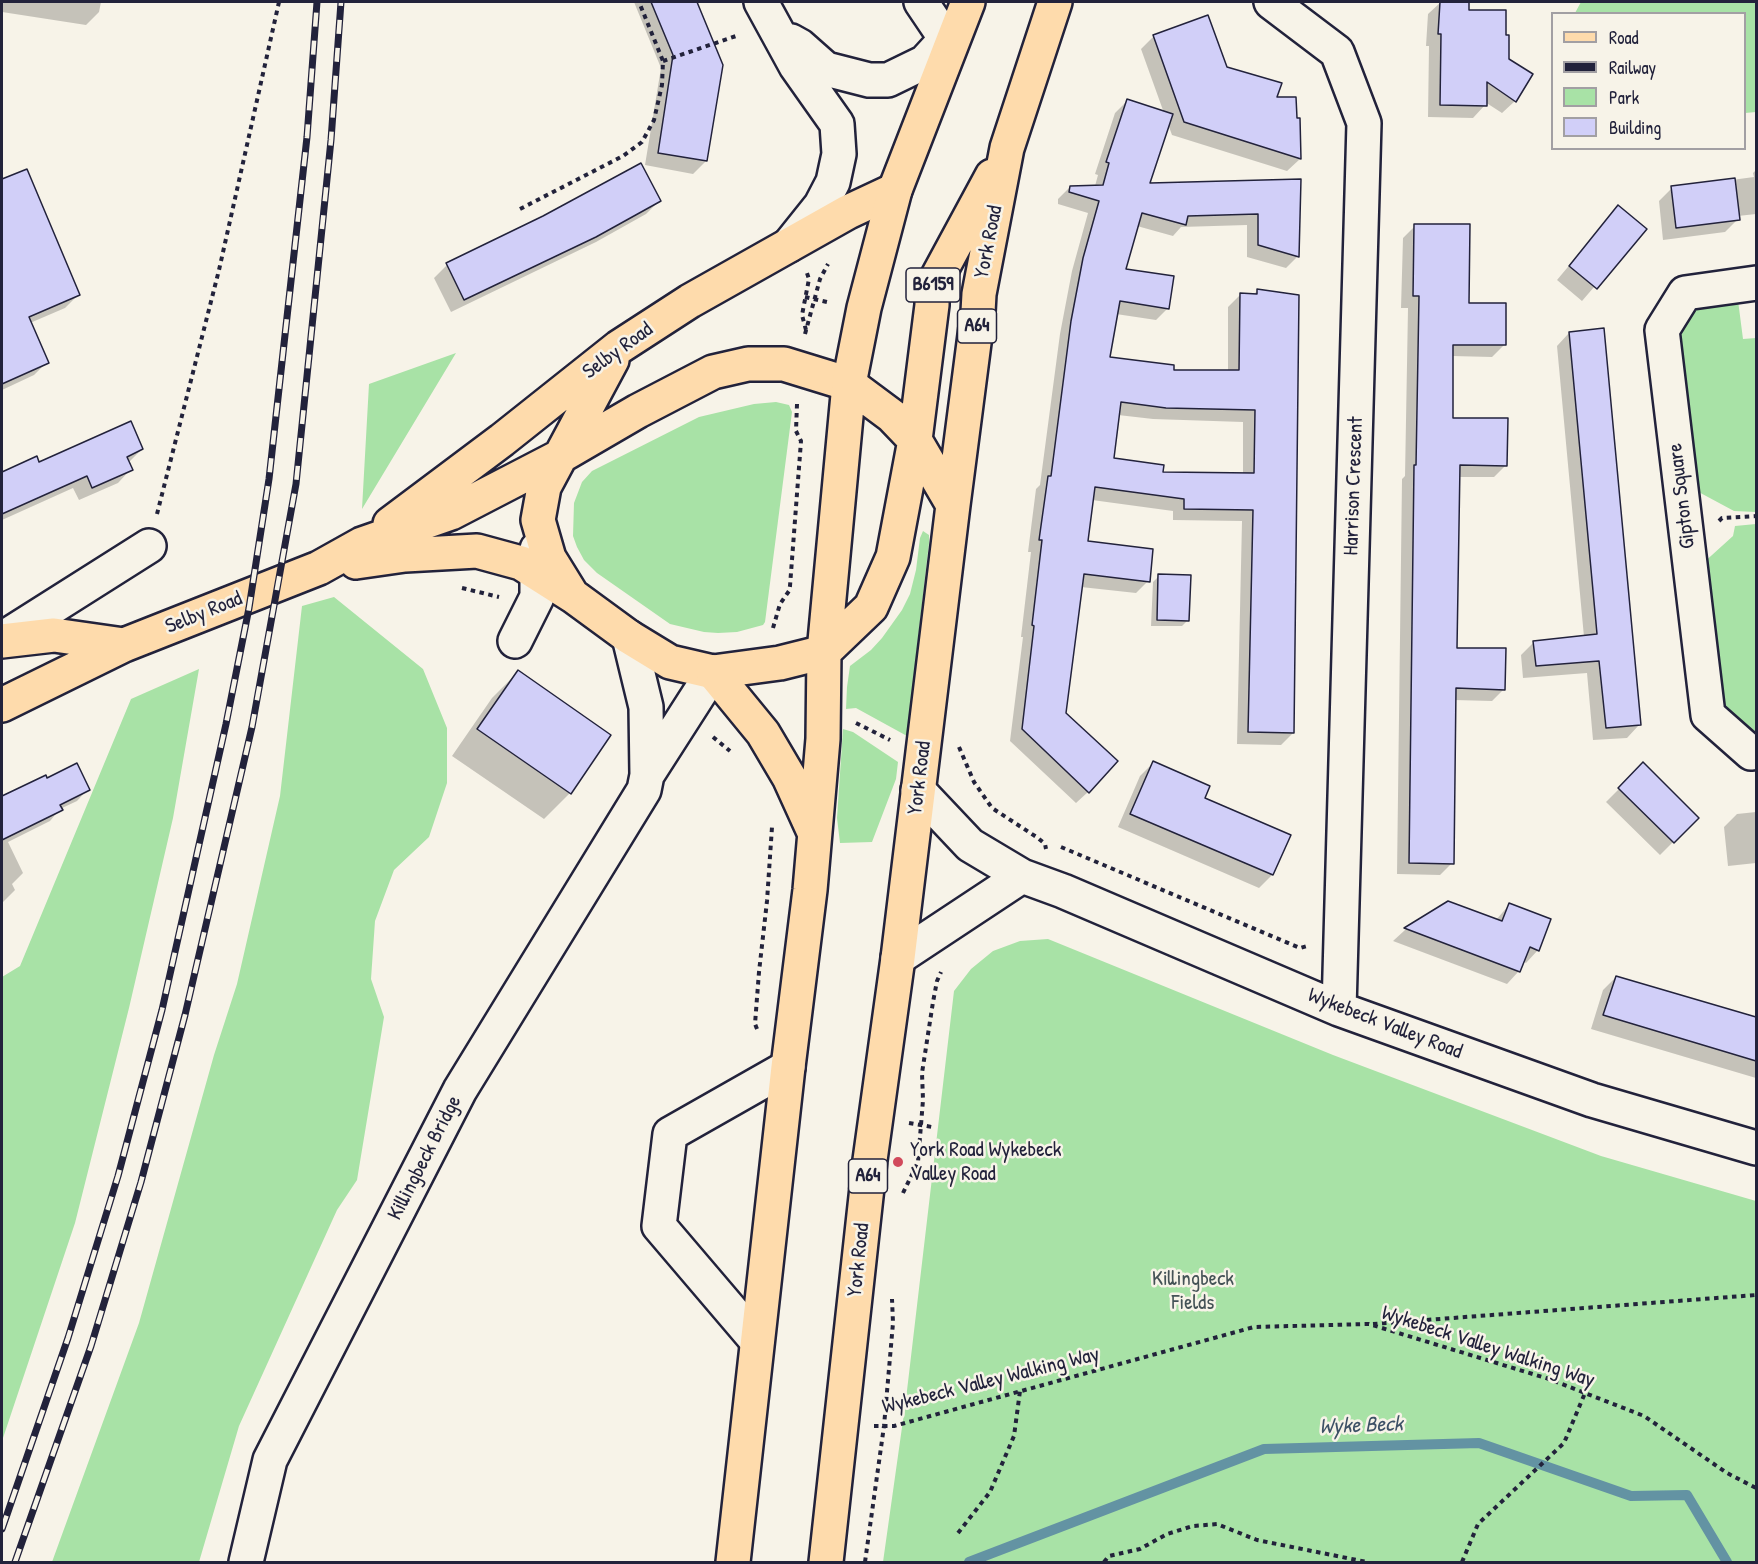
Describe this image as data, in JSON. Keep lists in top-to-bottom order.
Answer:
{
  "streets": {
    "main road": [
      "York Road",
      "B6159",
      "A64",
      "Selby Road"
    ],
    "street": [
      "Harrison Crescent",
      "Gipton Square",
      "Wykebeck Valley Road",
      "Killingbeck Bridge"
    ],
    "path": ["Wykebeck Valley Walking Way"]
  },
  "crossings": [
    ["York Road", "B6159"],
    ["York Road", "Selby Road"],
    ["York Road", "Wykebeck Valley Road"],
    ["York Road", "Wykebeck Valley Walking Way"],
    ["B6159", "Selby Road"],
    ["Selby Road", "Killingbeck Bridge"],
    ["Harrison Crescent", "Wykebeck Valley Road"]
  ],
  "water": ["Wyke Beck"],
  "parks": ["Killingbeck Fields"],
  "places": ["York Road Wykebeck Valley Road"],
  "legend": [
    "Road",
    "Railway",
    "Park",
    "Building"
  ]
}
